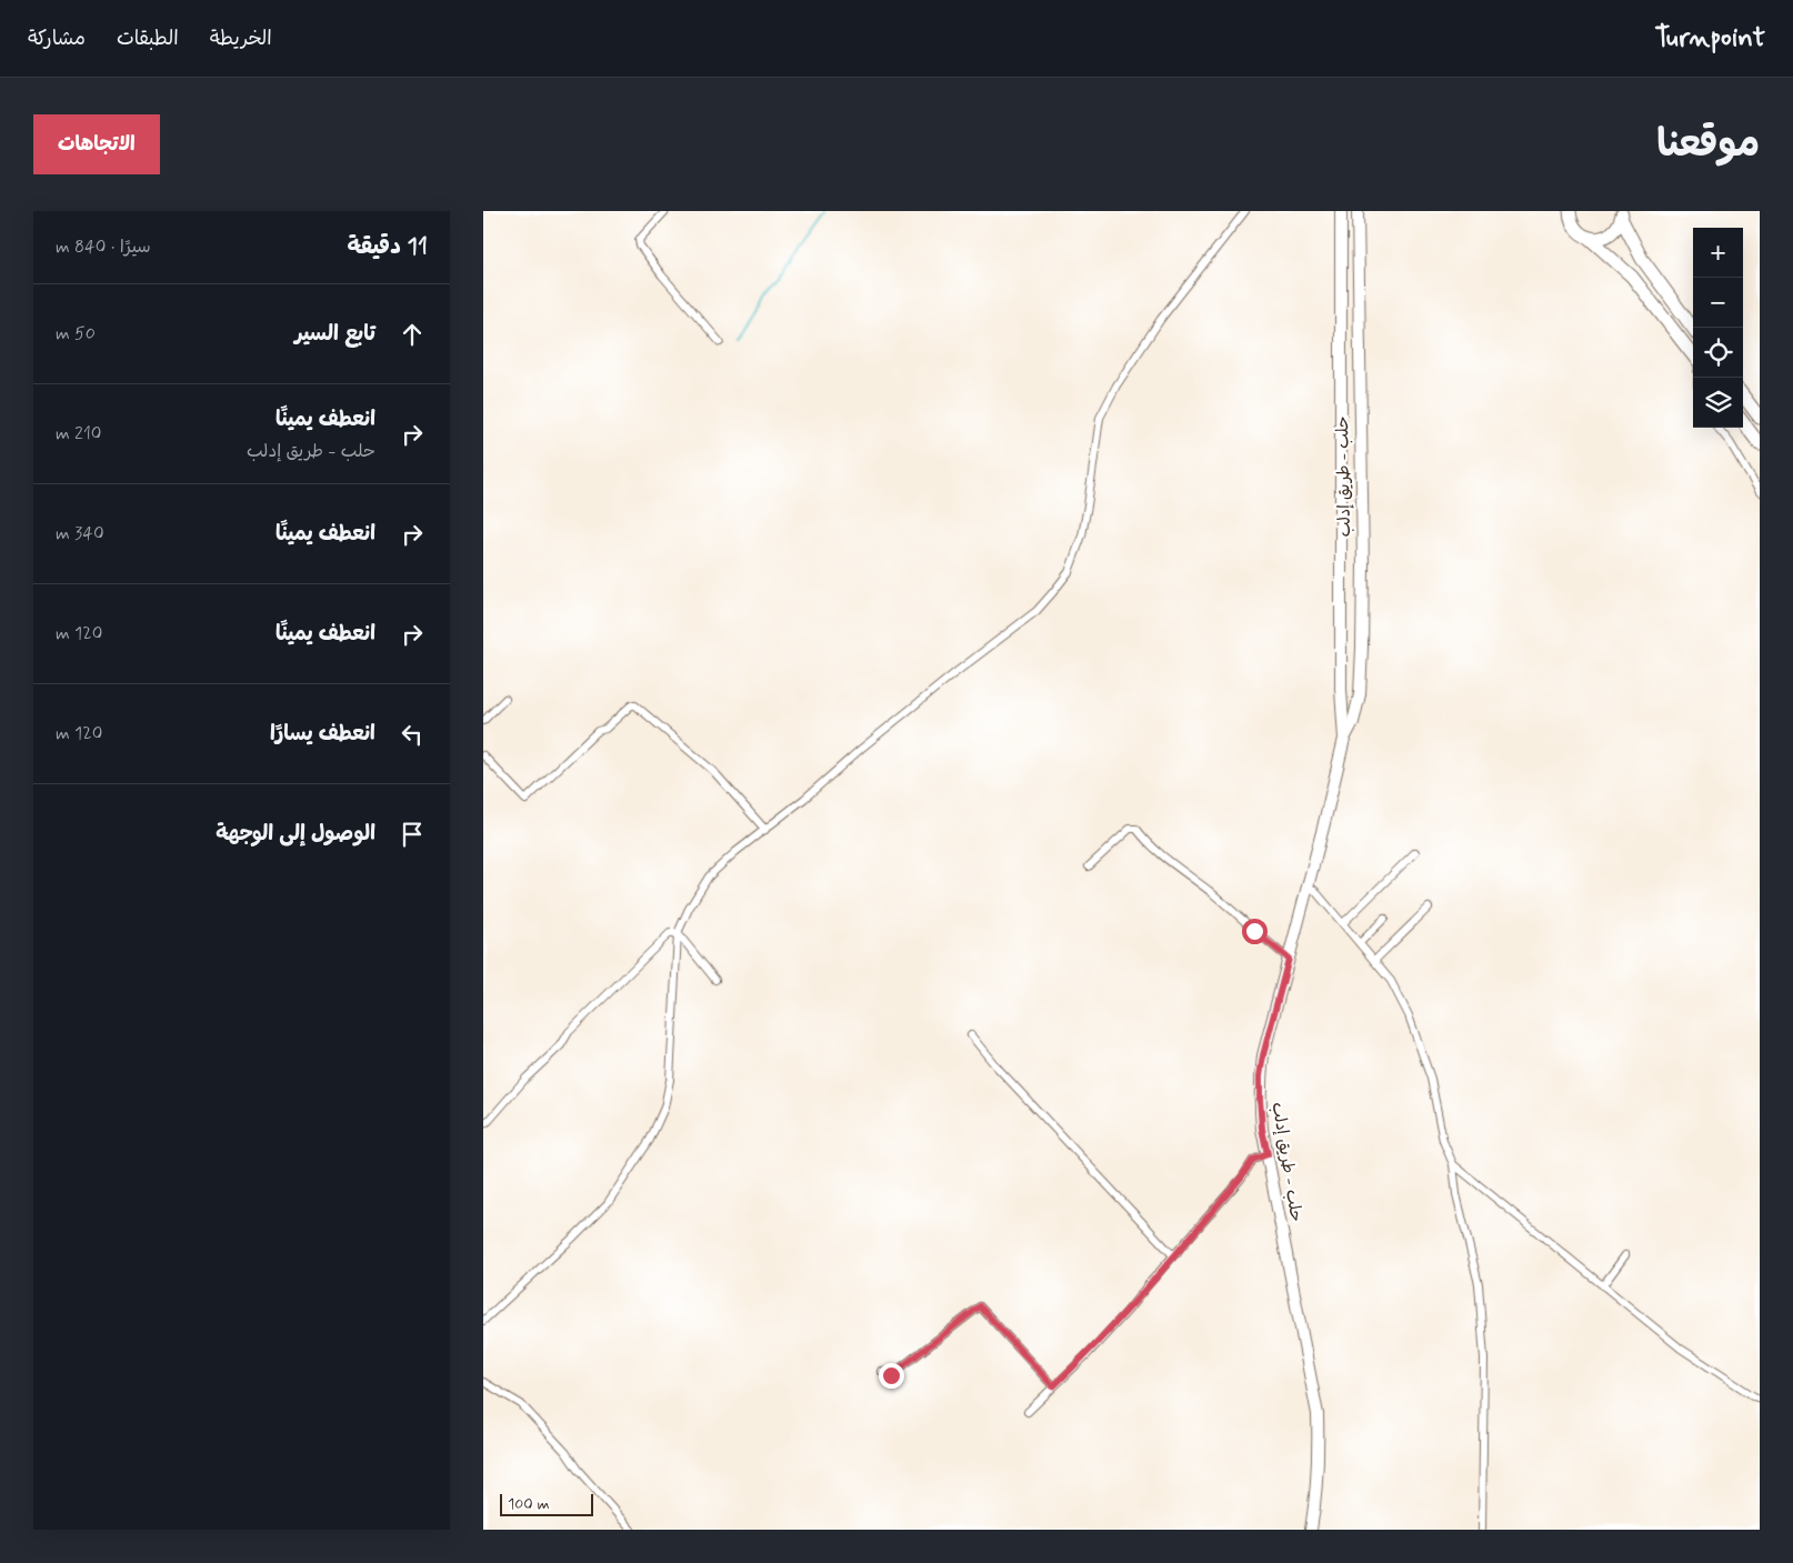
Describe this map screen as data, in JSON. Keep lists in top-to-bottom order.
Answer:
{
  "streets": {
    "main road": ["حلب - طريق إدلب"]
  },
  "scale_bar": "100 m",
  "page": {
    "header": "Turnpoint",
    "nav": ["الخريطة", "الطبقات", "مشاركة"],
    "title": "موقعنا",
    "buttons": "الاتجاهات",
    "heading": ["11 دقيقة", "سيرًا · 840 m"],
    "map_buttons": ["+", "−"],
    "list": [
      ["تابع السير", "50 m"],
      ["انعطف يمينًا", "حلب - طريق إدلب", "210 m"],
      ["انعطف يمينًا", "340 m"],
      ["انعطف يمينًا", "120 m"],
      ["انعطف يسارًا", "120 m"],
      "الوصول إلى الوجهة"
    ],
    "scale": "100 m"
  }
}
